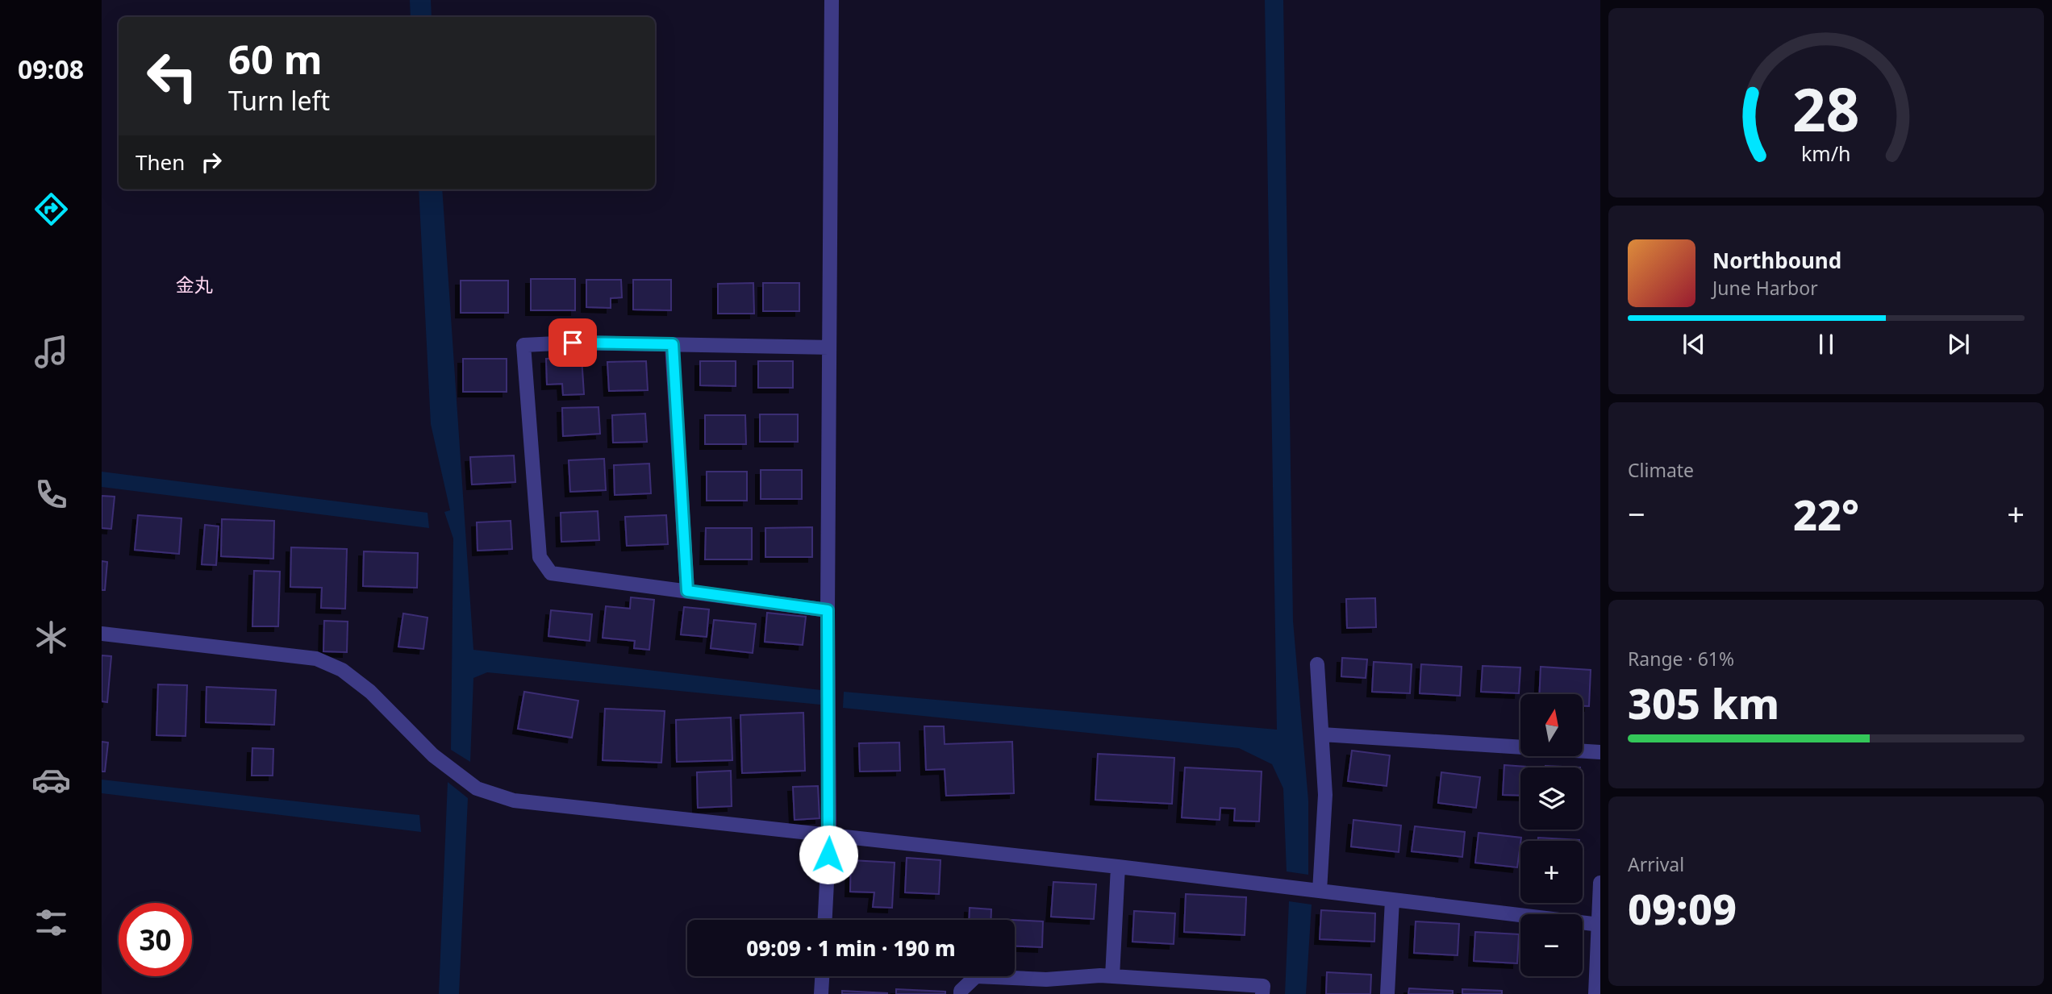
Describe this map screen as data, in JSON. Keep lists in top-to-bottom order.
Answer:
{
  "districts": ["金丸"],
  "north": "top",
  "page": {
    "tabs": "09:08",
    "turn": ["60 m", "Turn left"],
    "then": "Then",
    "song": ["Northbound", "June Harbor"],
    "tile": [
      "Climate",
      ["Range · 61%", "305 km"],
      ["Arrival", "09:09"]
    ],
    "heat": ["−", "22°", "+"],
    "map_buttons": ["+", "−"],
    "limit": "30",
    "trip": "09:09 · 1 min · 190 m",
    "gauge": ["28", "km/h"]
  }
}
